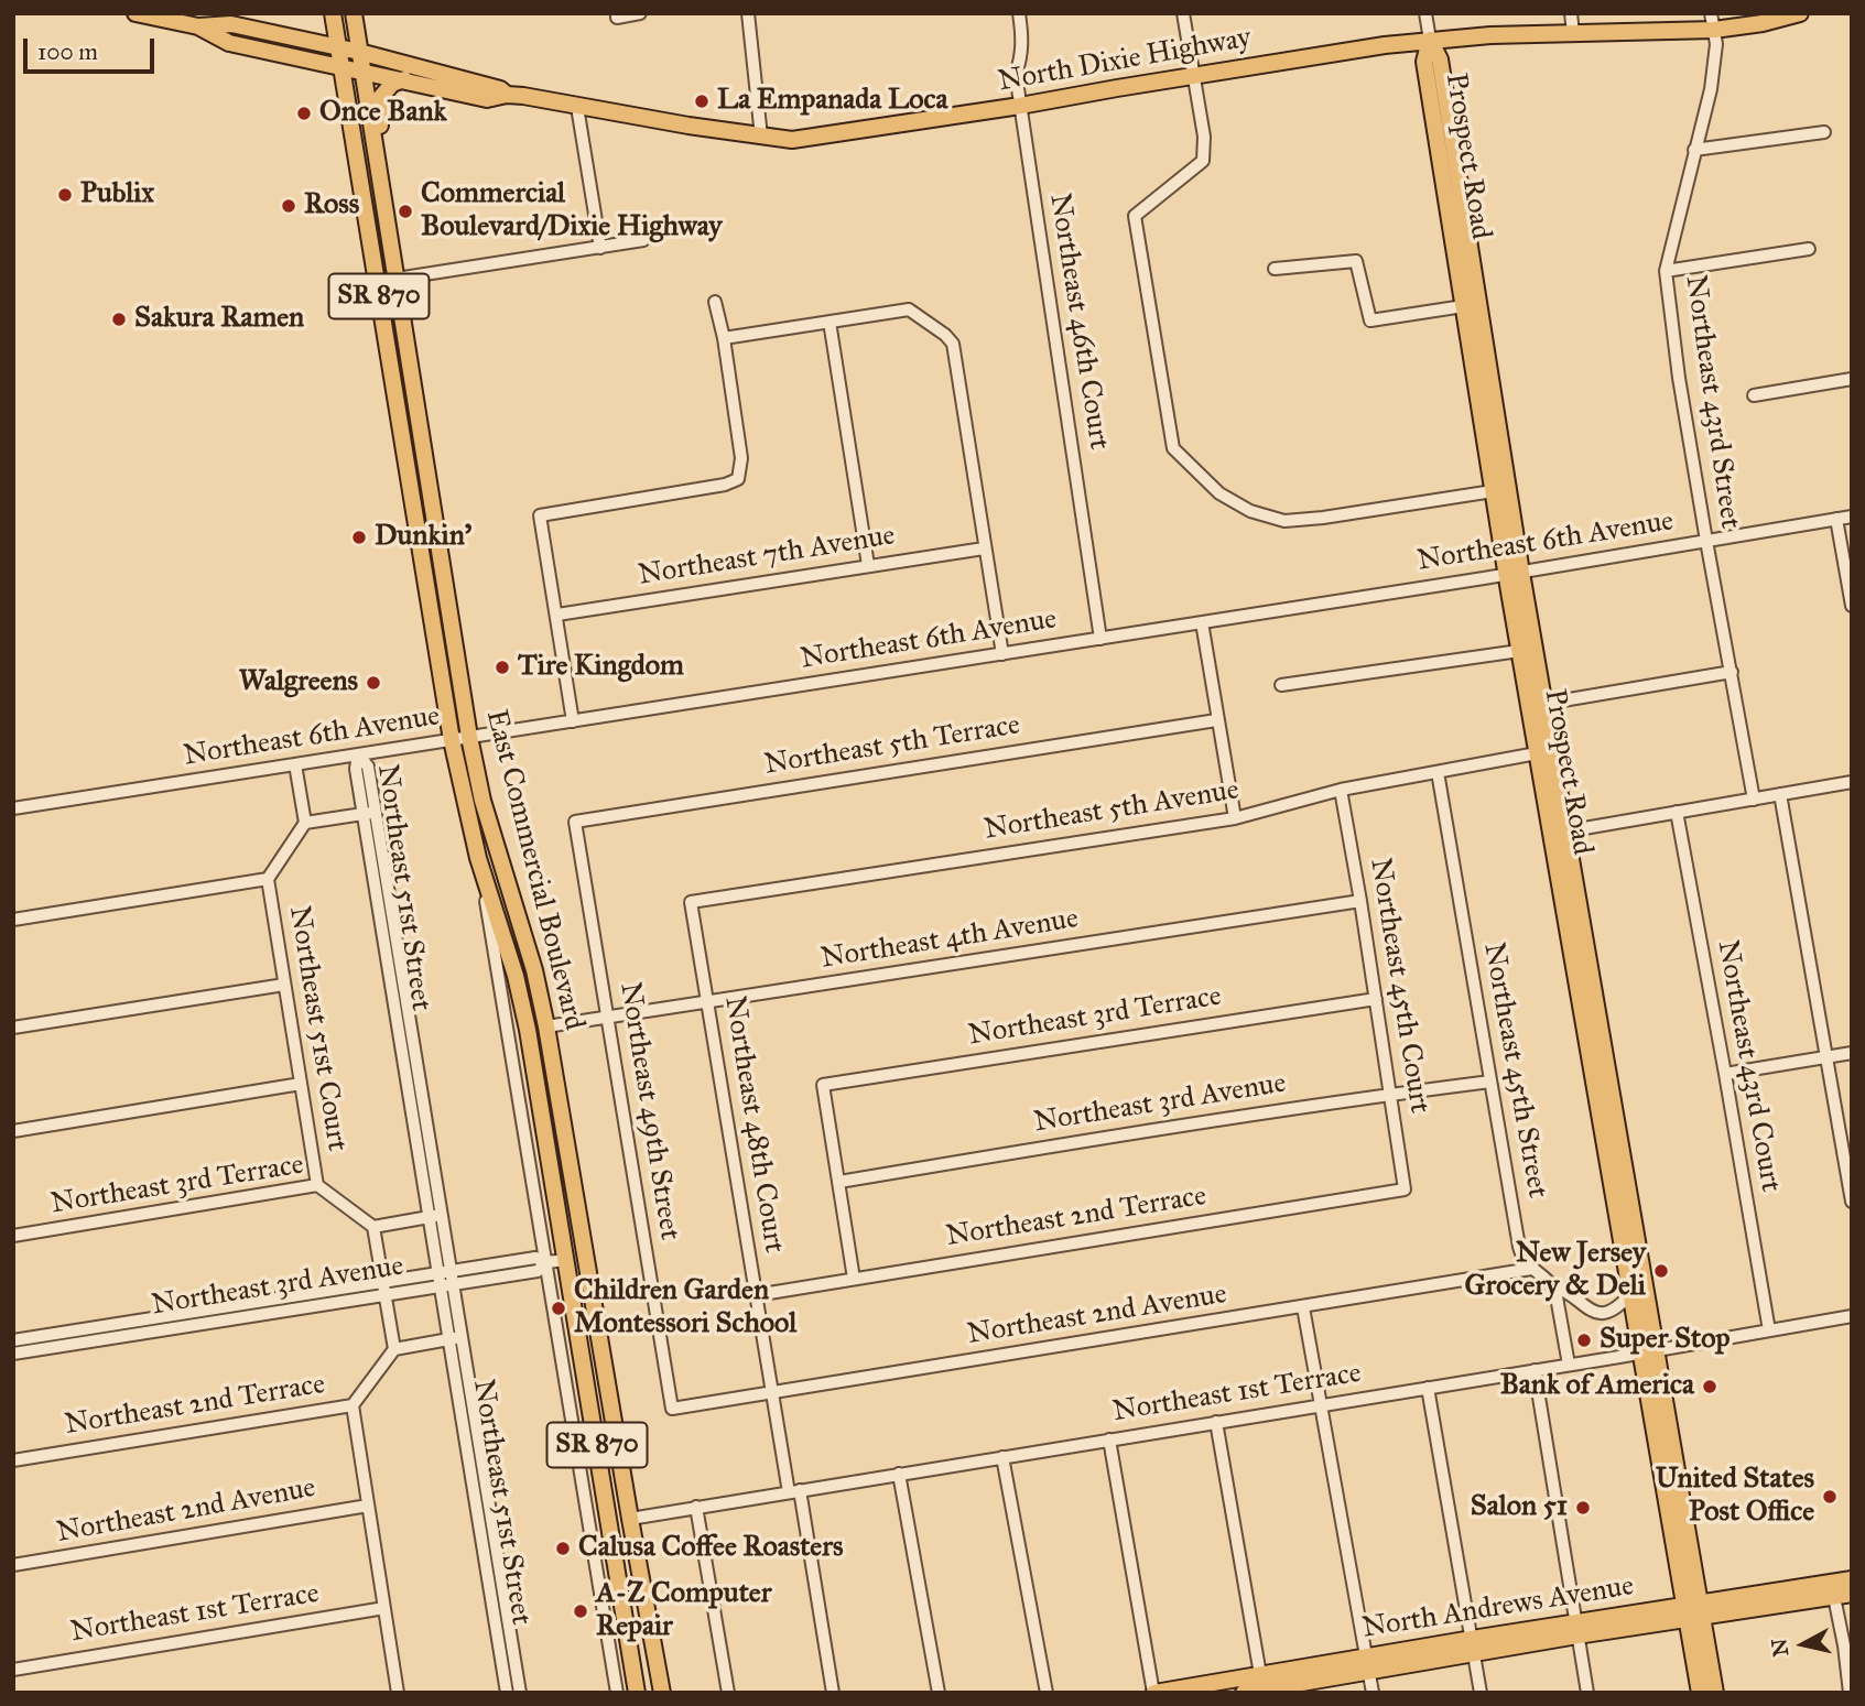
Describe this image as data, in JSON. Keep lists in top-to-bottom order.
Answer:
{
  "streets": {
    "main road": [
      "North Dixie Highway",
      "Prospect Road",
      "SR 870",
      "East Commercial Boulevard",
      "North Andrews Avenue"
    ],
    "street": [
      "Northeast 46th Court",
      "Northeast 43rd Street",
      "Northeast 6th Avenue",
      "Northeast 7th Avenue",
      "Northeast 5th Terrace",
      "Northeast 5th Avenue",
      "Northeast 51st Street",
      "Northeast 4th Avenue",
      "Northeast 45th Court",
      "Northeast 3rd Terrace",
      "Northeast 51st Court",
      "Northeast 43rd Court",
      "Northeast 45th Street",
      "Northeast 3rd Avenue",
      "Northeast 49th Street",
      "Northeast 48th Court",
      "Northeast 2nd Terrace",
      "Northeast 2nd Avenue",
      "Northeast 1st Terrace"
    ]
  },
  "crossings": [
    ["North Dixie Highway", "Prospect Road"],
    ["North Dixie Highway", "Northeast 46th Court"],
    ["North Dixie Highway", "Northeast 43rd Street"],
    ["North Dixie Highway", "East Commercial Boulevard"],
    ["Prospect Road", "Northeast 6th Avenue"],
    ["Prospect Road", "Northeast 5th Avenue"],
    ["Prospect Road", "Northeast 1st Terrace"],
    ["Prospect Road", "North Andrews Avenue"],
    ["Northeast 46th Court", "Northeast 6th Avenue"],
    ["Northeast 43rd Street", "Northeast 6th Avenue"],
    ["Northeast 6th Avenue", "East Commercial Boulevard"],
    ["Northeast 6th Avenue", "Northeast 51st Street"],
    ["Northeast 5th Terrace", "Northeast 49th Street"],
    ["Northeast 5th Avenue", "Northeast 45th Court"],
    ["Northeast 5th Avenue", "Northeast 45th Street"],
    ["Northeast 5th Avenue", "Northeast 48th Court"],
    ["East Commercial Boulevard", "Northeast 4th Avenue"],
    ["East Commercial Boulevard", "Northeast 3rd Avenue"],
    ["East Commercial Boulevard", "Northeast 1st Terrace"],
    ["Northeast 51st Street", "Northeast 3rd Avenue"],
    ["Northeast 4th Avenue", "Northeast 45th Court"],
    ["Northeast 4th Avenue", "Northeast 49th Street"],
    ["Northeast 4th Avenue", "Northeast 48th Court"],
    ["Northeast 45th Court", "Northeast 3rd Terrace"],
    ["Northeast 45th Court", "Northeast 3rd Avenue"],
    ["Northeast 45th Court", "Northeast 2nd Terrace"],
    ["Northeast 3rd Terrace", "Northeast 51st Court"],
    ["Northeast 3rd Terrace", "Northeast 3rd Avenue"],
    ["Northeast 43rd Court", "Northeast 1st Terrace"],
    ["Northeast 45th Street", "Northeast 3rd Avenue"],
    ["Northeast 45th Street", "Northeast 2nd Avenue"],
    ["Northeast 49th Street", "Northeast 2nd Avenue"],
    ["Northeast 48th Court", "Northeast 2nd Terrace"],
    ["Northeast 48th Court", "Northeast 2nd Avenue"],
    ["Northeast 48th Court", "Northeast 1st Terrace"]
  ],
  "places": [
    "La Empanada Loca",
    "Once Bank",
    "Publix",
    "Ross",
    "Commercial Boulevard/Dixie Highway",
    "Sakura Ramen",
    "Dunkin'",
    "Tire Kingdom",
    "Walgreens",
    "New Jersey Grocery & Deli",
    "Children Garden Montessori School",
    "Super Stop",
    "Bank of America",
    "United States Post Office",
    "Salon 51",
    "Calusa Coffee Roasters",
    "A-Z Computer Repair"
  ],
  "scale_bar": "100 m",
  "north": "left"
}
